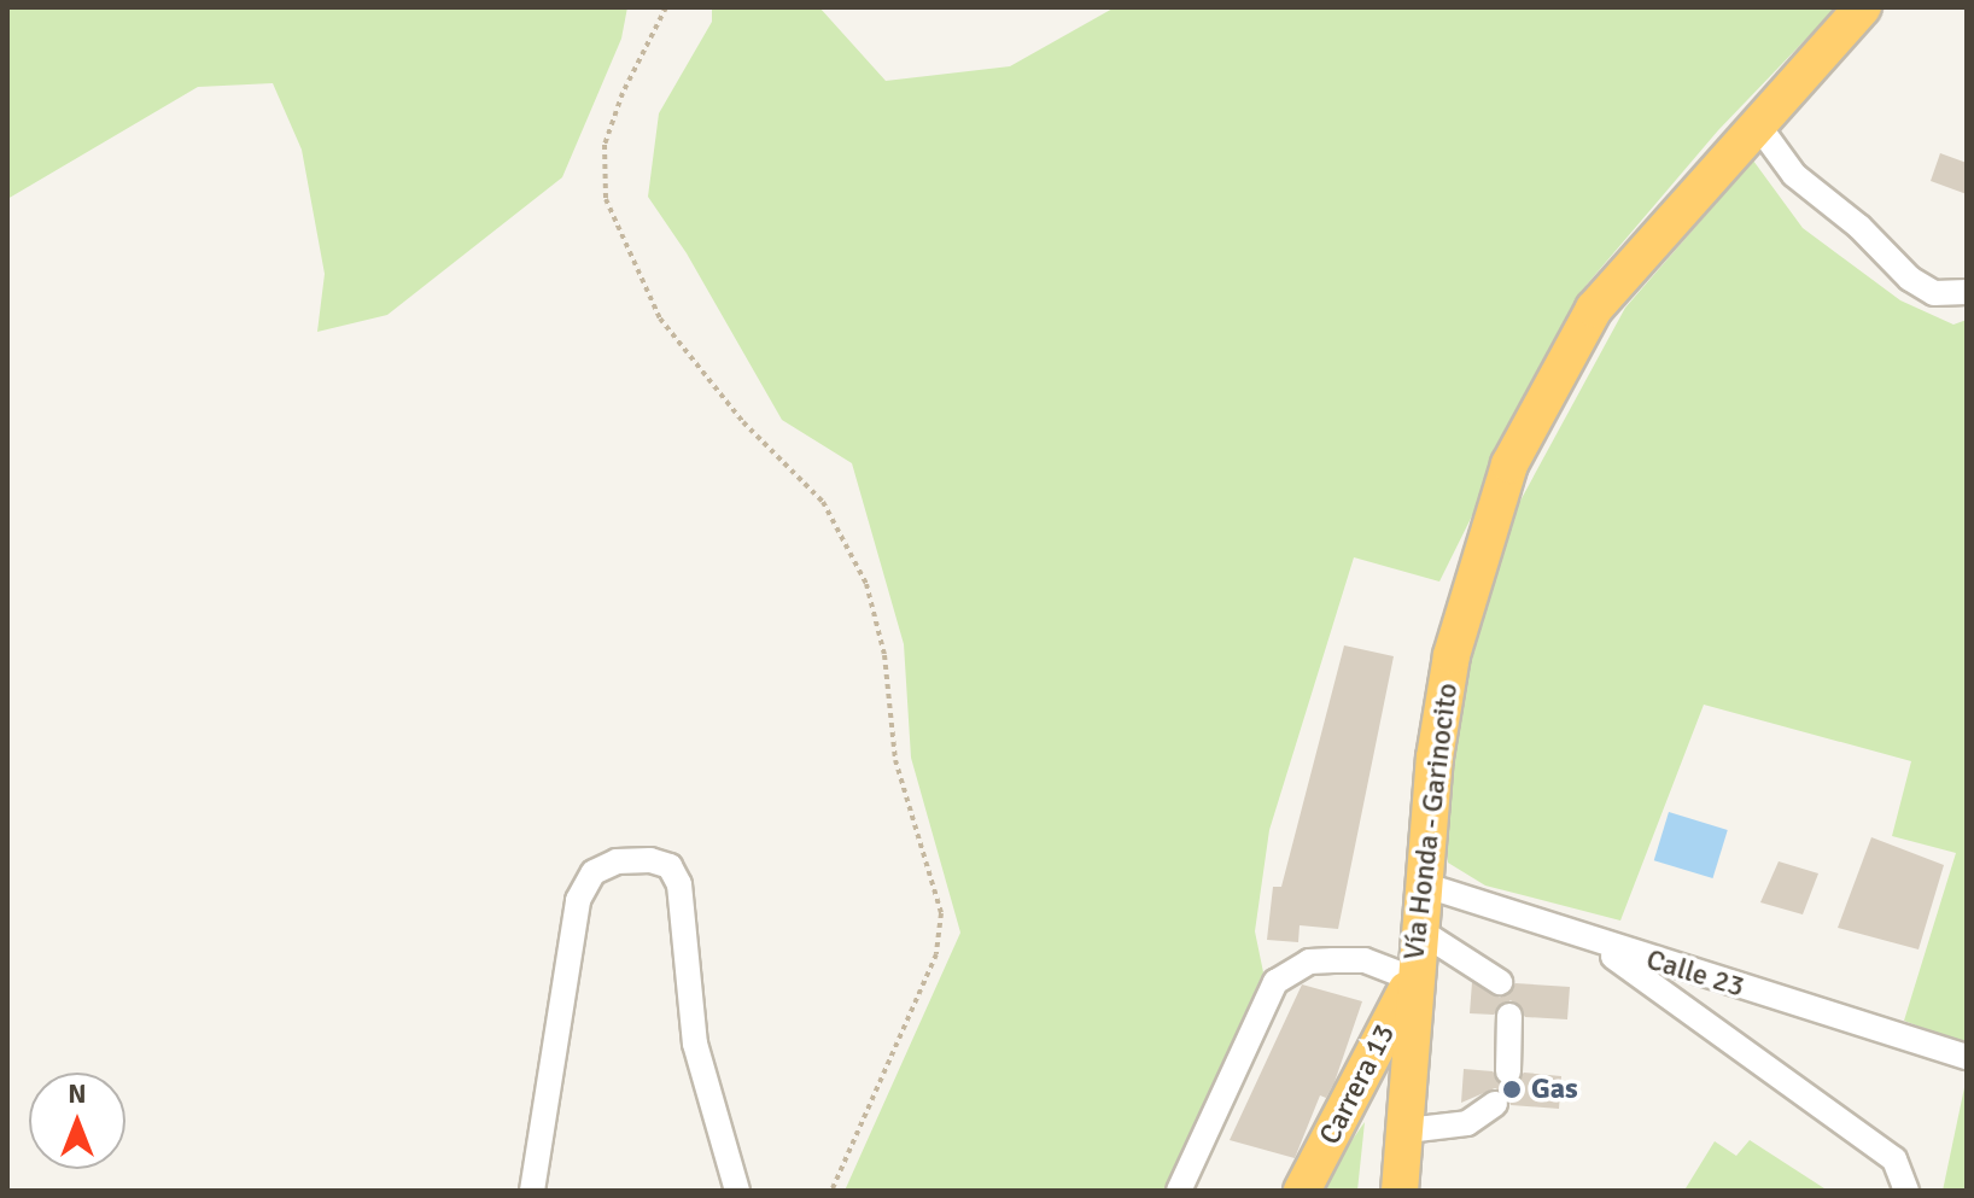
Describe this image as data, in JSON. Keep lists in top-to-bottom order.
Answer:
{
  "streets": {
    "highway": ["Vía Honda - Garinocito", "Carrera 13"],
    "street": ["Calle 23"]
  },
  "crossings": [
    ["Vía Honda - Garinocito", "Calle 23"],
    ["Vía Honda - Garinocito", "Carrera 13"]
  ],
  "places": ["Gas"],
  "north": "top"
}
